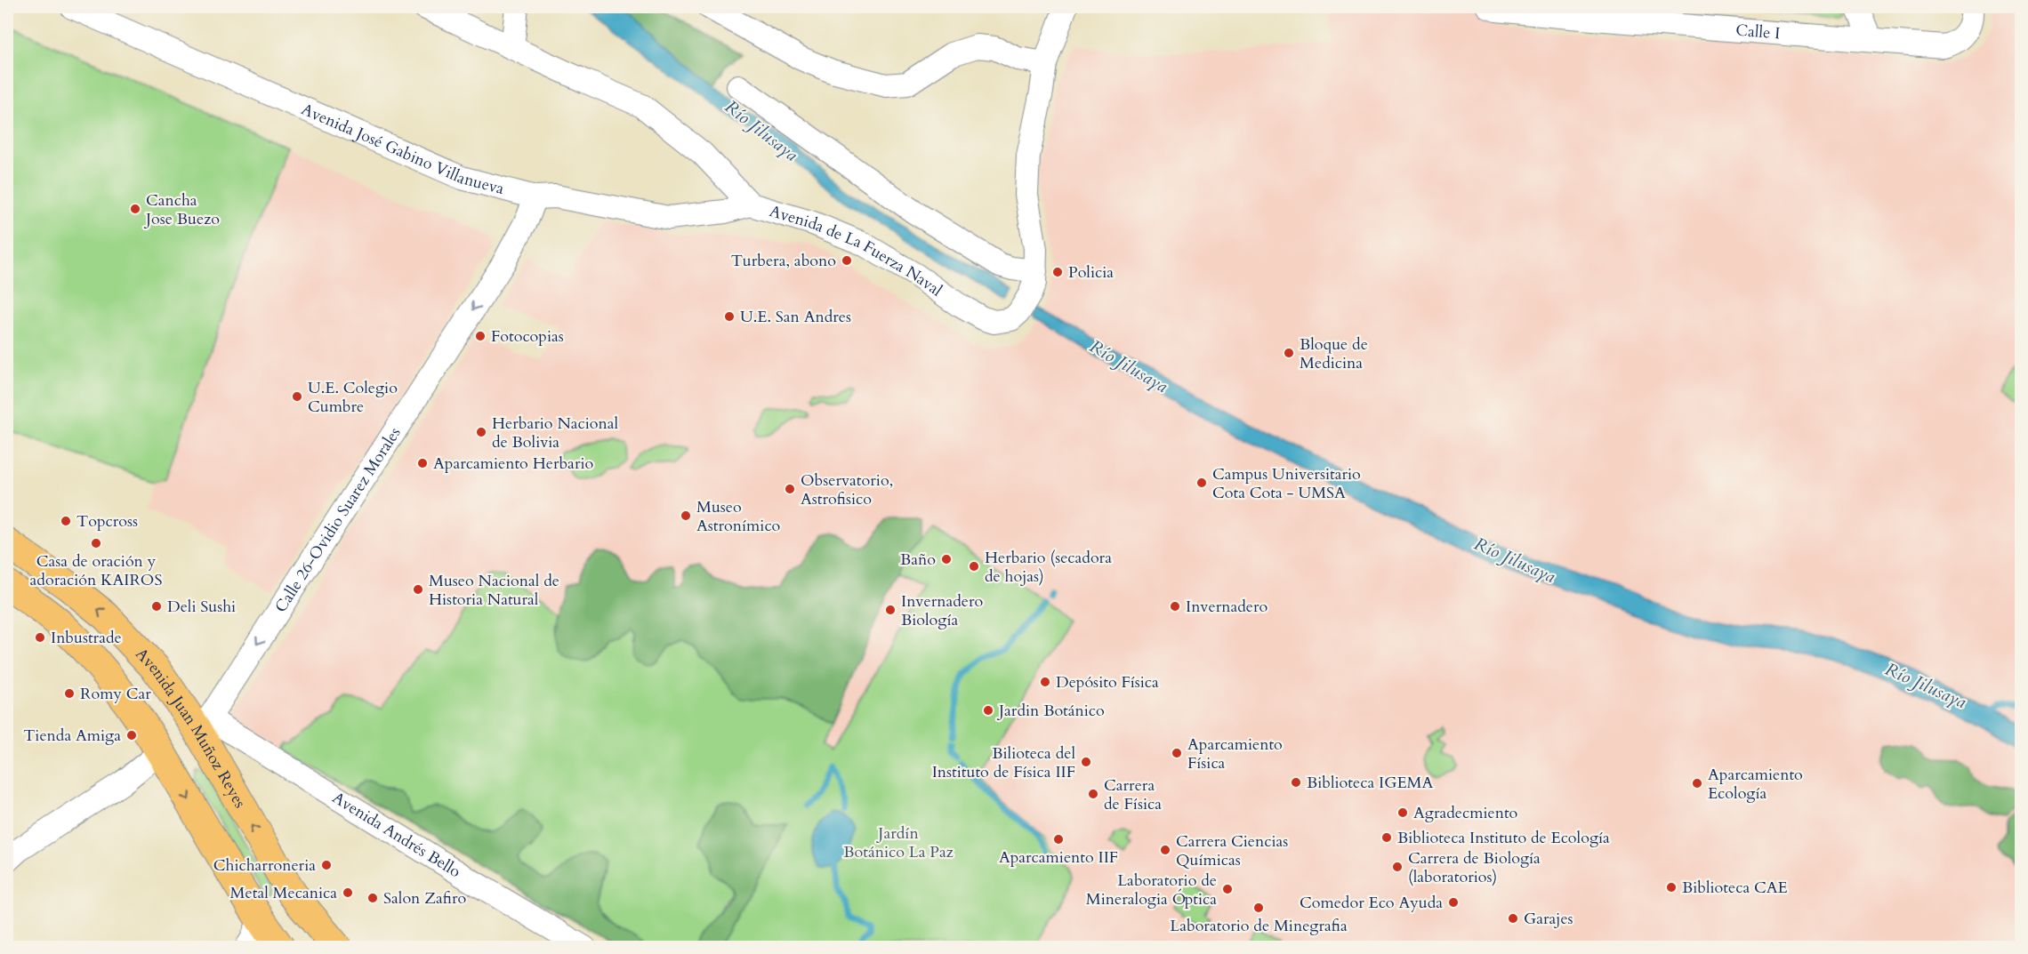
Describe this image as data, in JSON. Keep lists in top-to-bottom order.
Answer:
{
  "streets": {
    "main road": ["Avenida Juan Muñoz Reyes"],
    "street": [
      "Calle I",
      "Avenida José Gabino Villanueva",
      "Avenida de La Fuerza Naval",
      "Calle 26-Ovidio Suarez Morales",
      "Avenida Andrés Bello"
    ]
  },
  "crossings": [
    ["Avenida José Gabino Villanueva", "Avenida de La Fuerza Naval"],
    ["Avenida José Gabino Villanueva", "Calle 26-Ovidio Suarez Morales"],
    ["Calle 26-Ovidio Suarez Morales", "Avenida Juan Muñoz Reyes"],
    ["Calle 26-Ovidio Suarez Morales", "Avenida Andrés Bello"],
    ["Avenida Juan Muñoz Reyes", "Avenida Andrés Bello"]
  ],
  "one_way": ["Calle 26-Ovidio Suarez Morales"],
  "water": ["Río Jilusaya"],
  "parks": ["Jardín Botánico La Paz"],
  "places": [
    "Cancha Jose Buezo",
    "Turbera, abono",
    "Policia",
    "U.E. San Andres",
    "Fotocopias",
    "Bloque de Medicina",
    "U.E. Colegio Cumbre",
    "Herbario Nacional de Bolivia",
    "Aparcamiento Herbario",
    "Campus Universitario Cota Cota - UMSA",
    "Observatorio, Astrofisico",
    "Museo Astronímico",
    "Topcross",
    "Casa de oración y adoración KAIROS",
    "Baño",
    "Herbario (secadora de hojas)",
    "Museo Nacional de Historia Natural",
    "Deli Sushi",
    "Invernadero",
    "Invernadero Biología",
    "Inbustrade",
    "Depósito Física",
    "Romy Car",
    "Jardin Botánico",
    "Tienda Amiga",
    "Aparcamiento Física",
    "Bilioteca del Instituto de Física IIF",
    "Biblioteca IGEMA",
    "Aparcamiento Ecología",
    "Carrera de Física",
    "Agradecmiento",
    "Biblioteca Instituto de Ecología",
    "Aparcamiento IIF",
    "Carrera Ciencias Químicas",
    "Chicharroneria",
    "Carrera de Biología (laboratorios)",
    "Biblioteca CAE",
    "Laboratorio de Mineralogia Óptica",
    "Metal Mecanica",
    "Salon Zafiro",
    "Comedor Eco Ayuda",
    "Laboratorio de Minegrafia",
    "Garajes"
  ]
}
